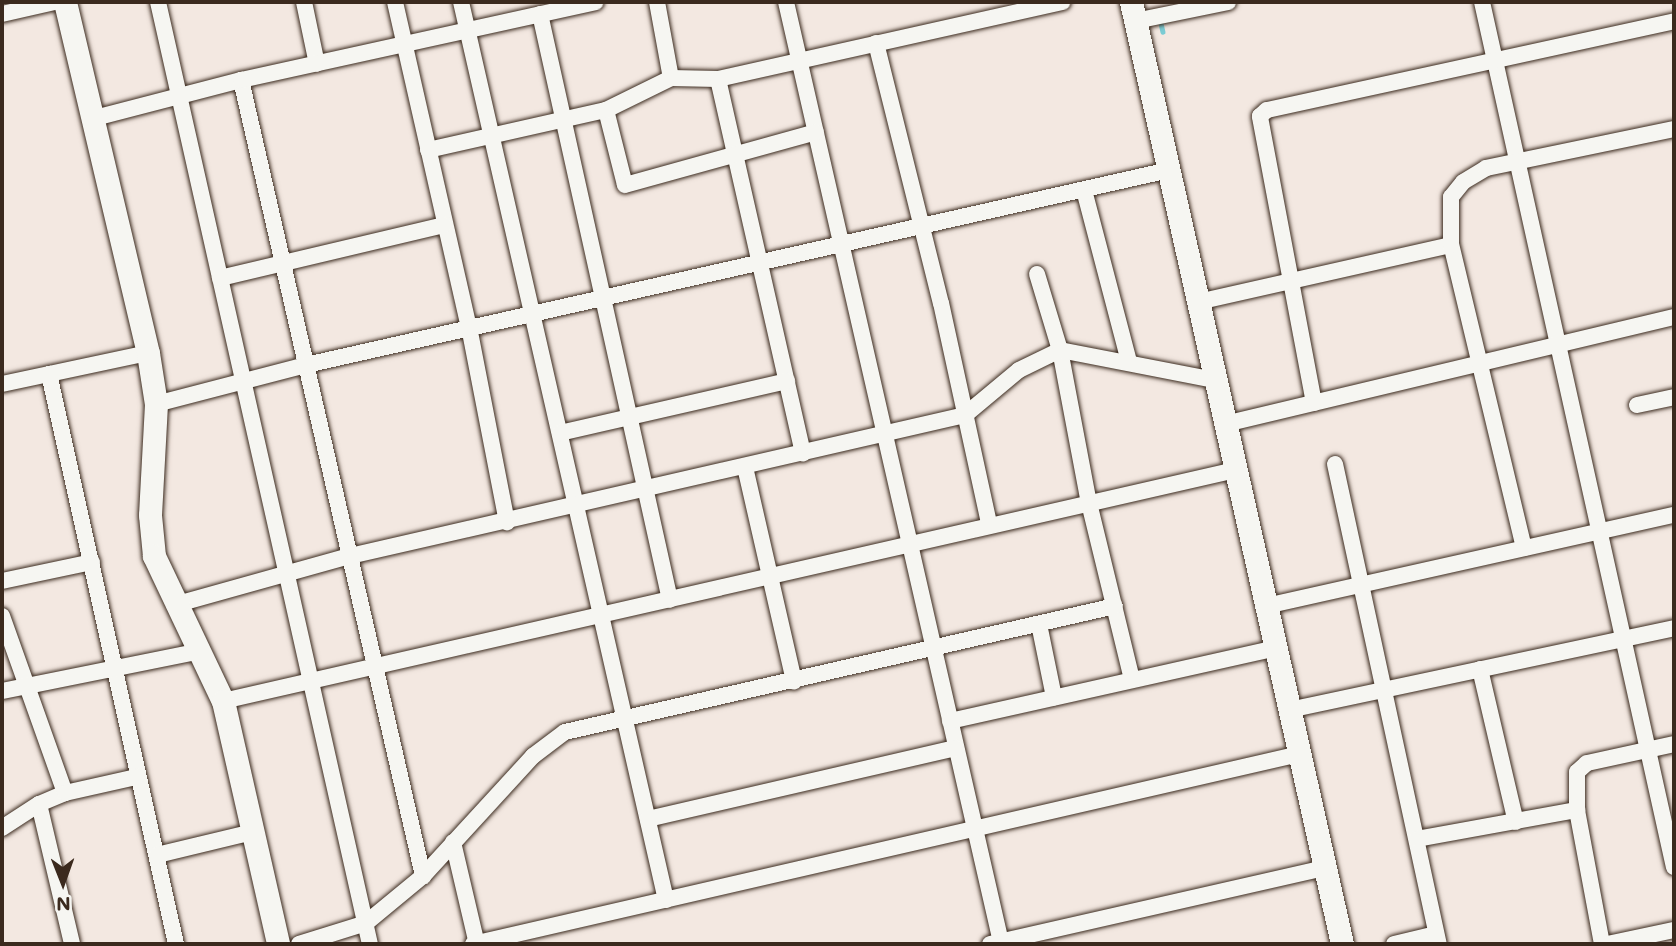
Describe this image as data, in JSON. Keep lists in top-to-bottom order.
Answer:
{
  "north": "bottom"
}
